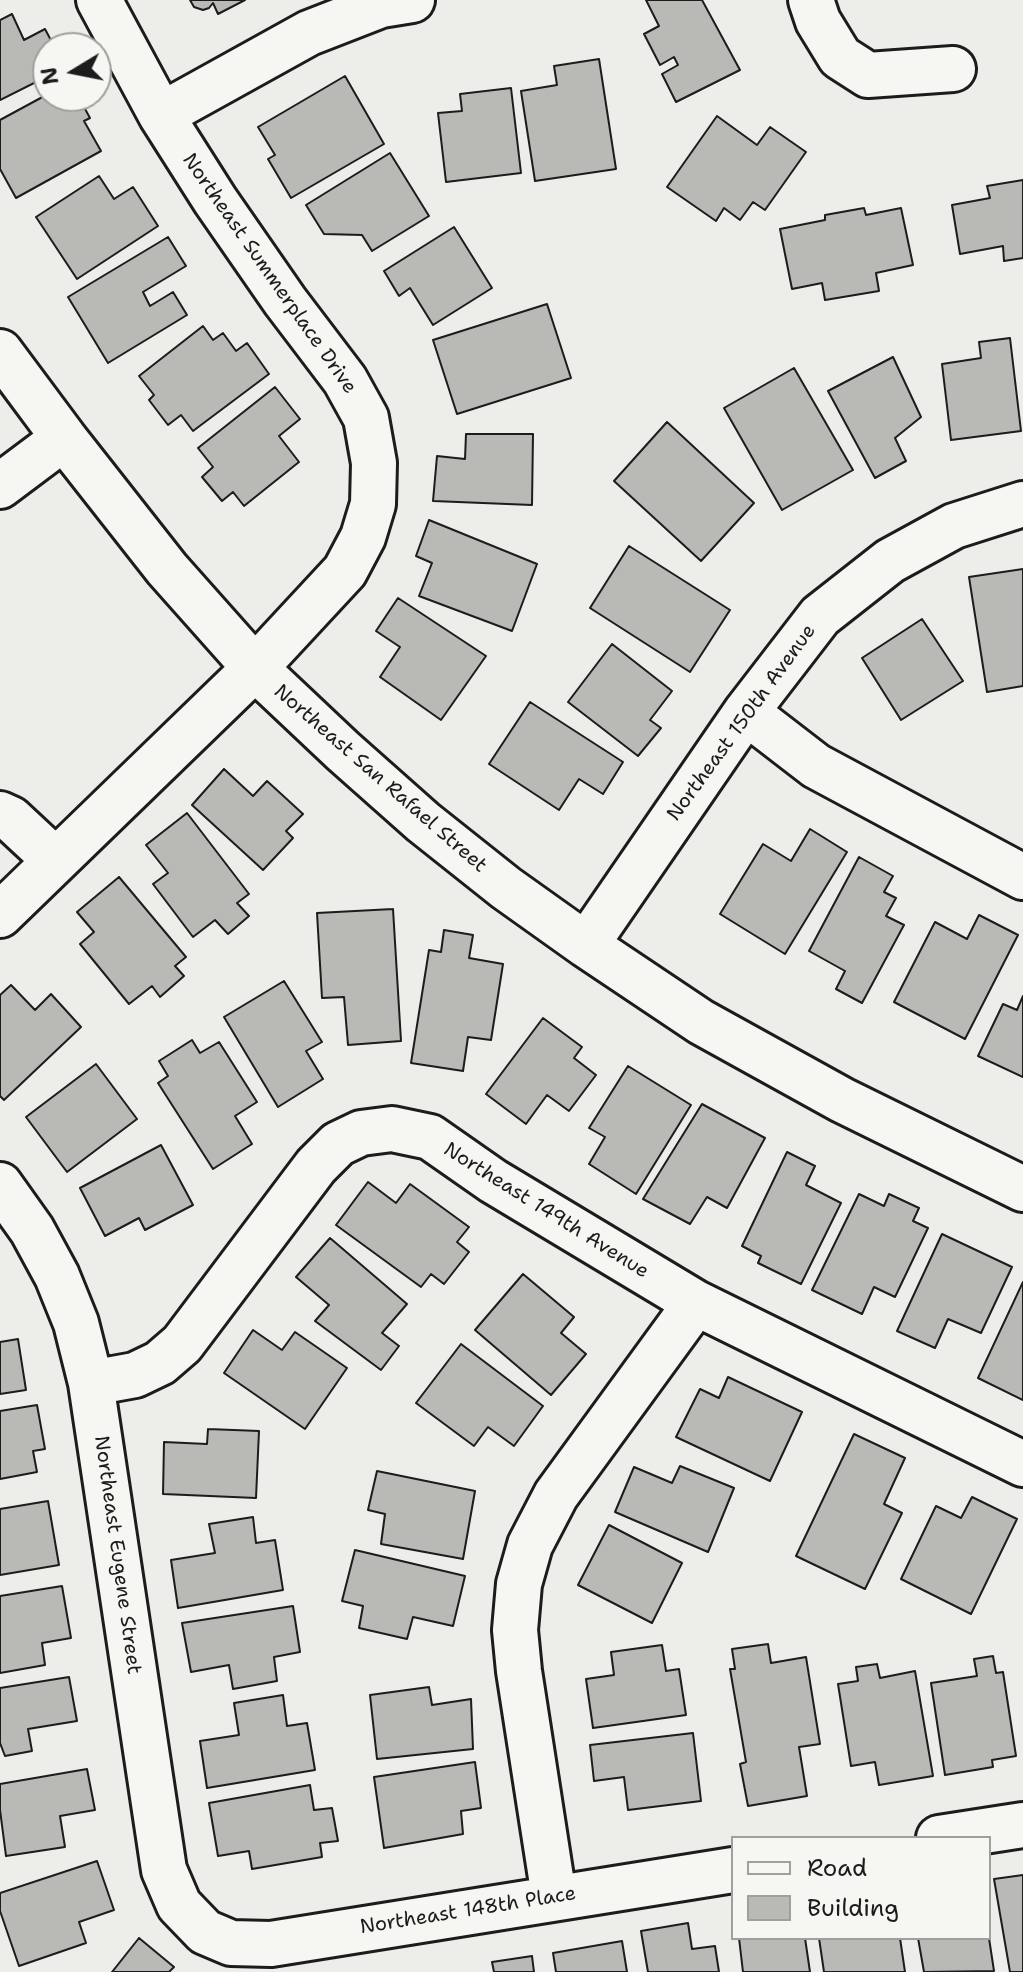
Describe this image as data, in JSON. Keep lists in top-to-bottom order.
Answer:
{
  "streets": {
    "street": [
      "Northeast Summerplace Drive",
      "Northeast 150th Avenue",
      "Northeast San Rafael Street",
      "Northeast 149th Avenue",
      "Northeast Eugene Street",
      "Northeast 148th Place"
    ]
  },
  "crossings": [
    ["Northeast Summerplace Drive", "Northeast San Rafael Street"],
    ["Northeast 150th Avenue", "Northeast San Rafael Street"],
    ["Northeast 149th Avenue", "Northeast Eugene Street"],
    ["Northeast Eugene Street", "Northeast 148th Place"]
  ],
  "legend": ["Road", "Building"],
  "north": "left"
}
